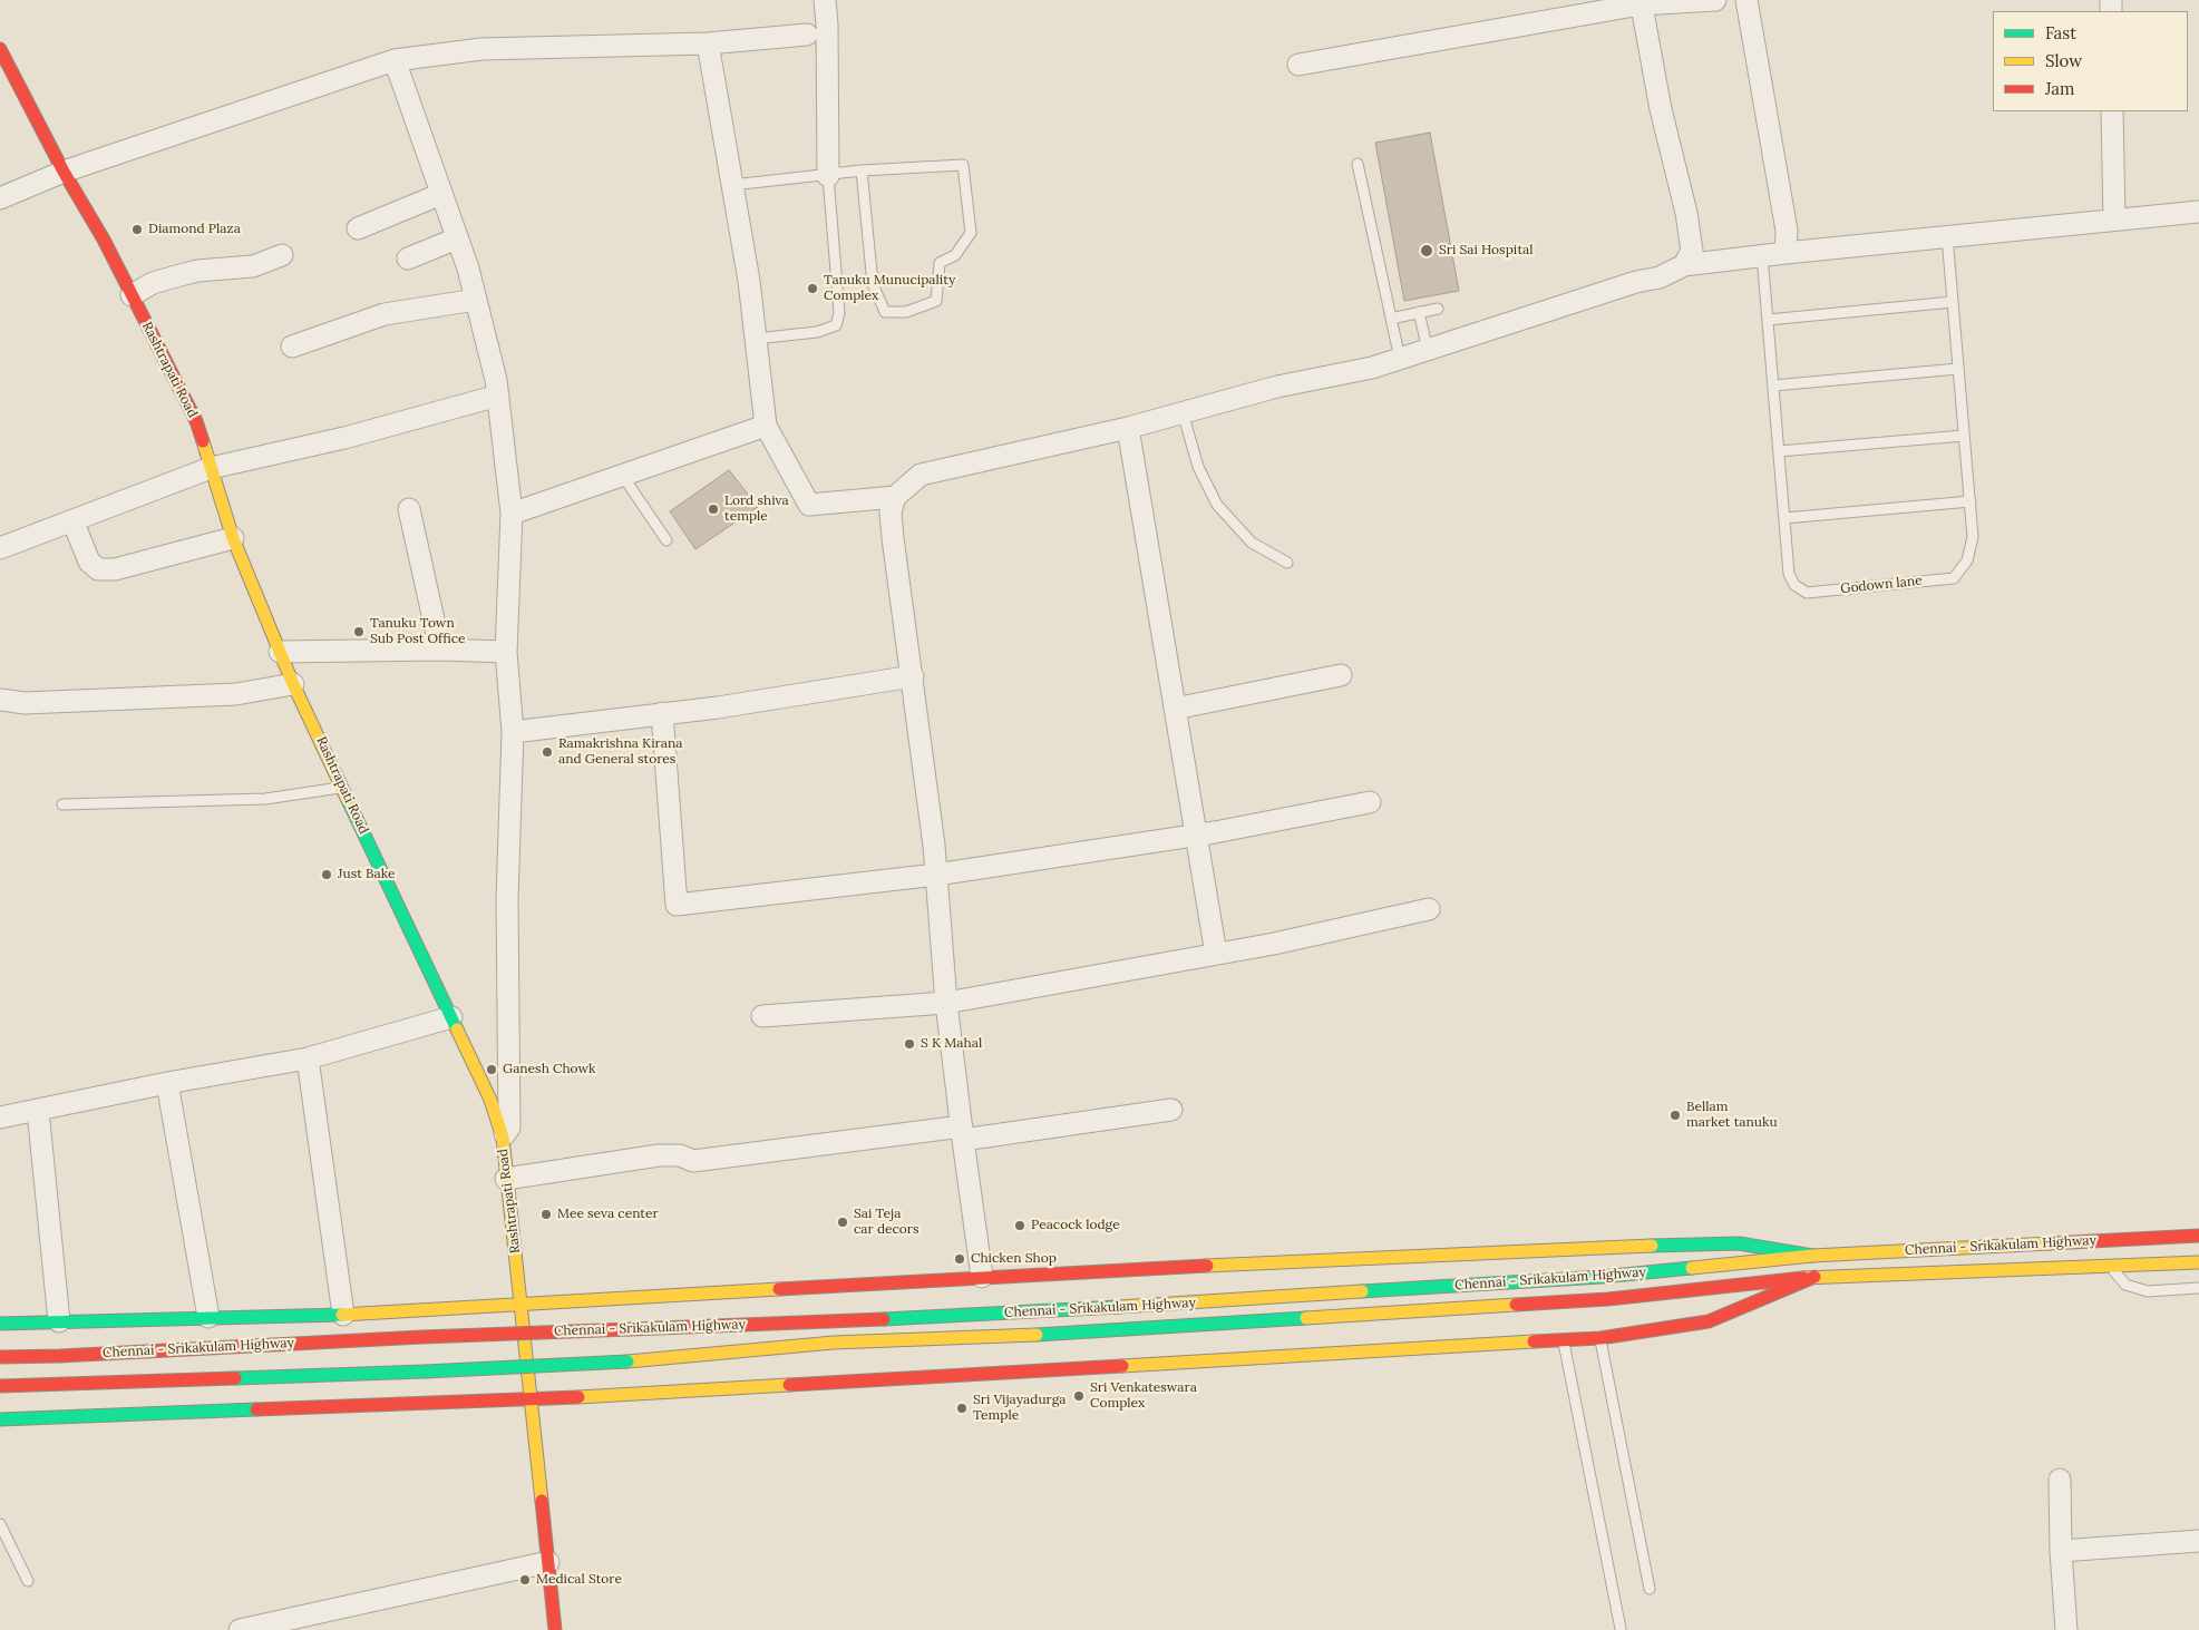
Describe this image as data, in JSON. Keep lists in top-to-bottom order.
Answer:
{
  "streets": {
    "main road": ["Rashtrapati Road", "Chennai - Srikakulam Highway"],
    "lane": ["Godown lane"]
  },
  "places": [
    "Diamond Plaza",
    "Sri Sai Hospital",
    "Tanuku Munucipality Complex",
    "Lord shiva temple",
    "Tanuku Town Sub Post Office",
    "Ramakrishna Kirana and General stores",
    "Just Bake",
    "S K Mahal",
    "Ganesh Chowk",
    "Bellam market tanuku",
    "Mee seva center",
    "Sai Teja car decors",
    "Peacock lodge",
    "Chicken Shop",
    "Sri Venkateswara Complex",
    "Sri Vijayadurga Temple",
    "Medical Store"
  ],
  "legend": ["Fast", "Slow", "Jam"]
}
